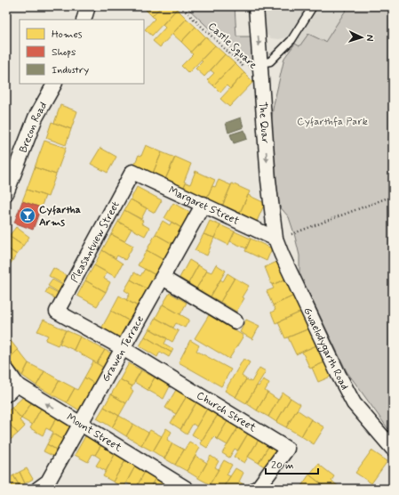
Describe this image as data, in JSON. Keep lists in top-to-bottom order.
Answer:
{
  "streets": {
    "street": [
      "The Quar",
      "Brecon Road",
      "Margaret Street",
      "Pleasantview Street",
      "Grawen Terrace",
      "Gwaelodygarth Road",
      "Church Street",
      "Mount Street"
    ],
    "path": ["Castle Square"]
  },
  "crossings": [
    ["Castle Square", "The Quar"],
    ["The Quar", "Margaret Street"],
    ["The Quar", "Gwaelodygarth Road"],
    ["Margaret Street", "Pleasantview Street"],
    ["Margaret Street", "Grawen Terrace"],
    ["Margaret Street", "Gwaelodygarth Road"],
    ["Pleasantview Street", "Grawen Terrace"],
    ["Pleasantview Street", "Church Street"],
    ["Grawen Terrace", "Church Street"],
    ["Grawen Terrace", "Mount Street"]
  ],
  "one_way": ["The Quar"],
  "parks": ["Cyfarthfa Park"],
  "places": {
    "bar": ["Cyfartha Arms"]
  },
  "legend": ["Homes", "Shops", "Industry"],
  "scale_bar": "20 m",
  "north": "right"
}
